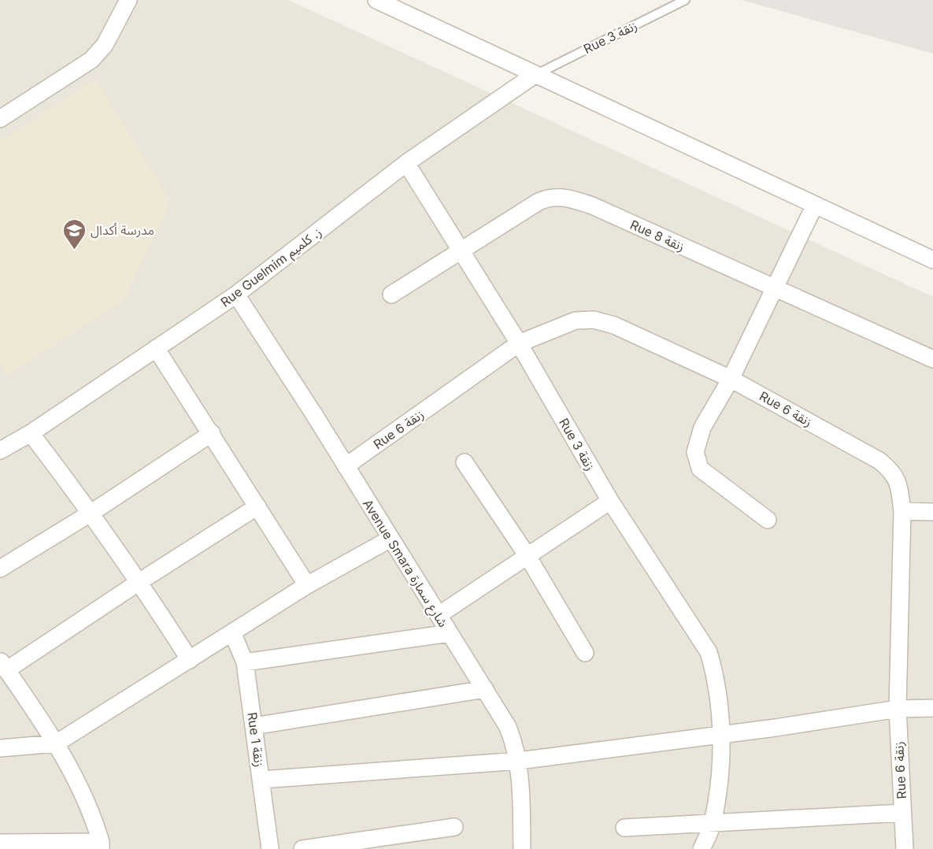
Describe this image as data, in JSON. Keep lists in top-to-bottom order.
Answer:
{
  "streets": {
    "street": [
      "Rue 3 زنقة",
      "Rue 8 زنقة",
      "Rue Guelmim ز. كلميم",
      "Rue 6 زنقة",
      "Avenue Smara شارع سمارة",
      "Rue 1 زنقة"
    ]
  },
  "crossings": [
    ["Rue 3 زنقة", "Rue 8 زنقة"],
    ["Rue 3 زنقة", "Rue Guelmim ز. كلميم"],
    ["Rue 3 زنقة", "Rue 6 زنقة"],
    ["Rue Guelmim ز. كلميم", "Avenue Smara شارع سمارة"],
    ["Rue 6 زنقة", "Avenue Smara شارع سمارة"]
  ],
  "places": {
    "school or university": ["مدرسة أكدال"]
  }
}
